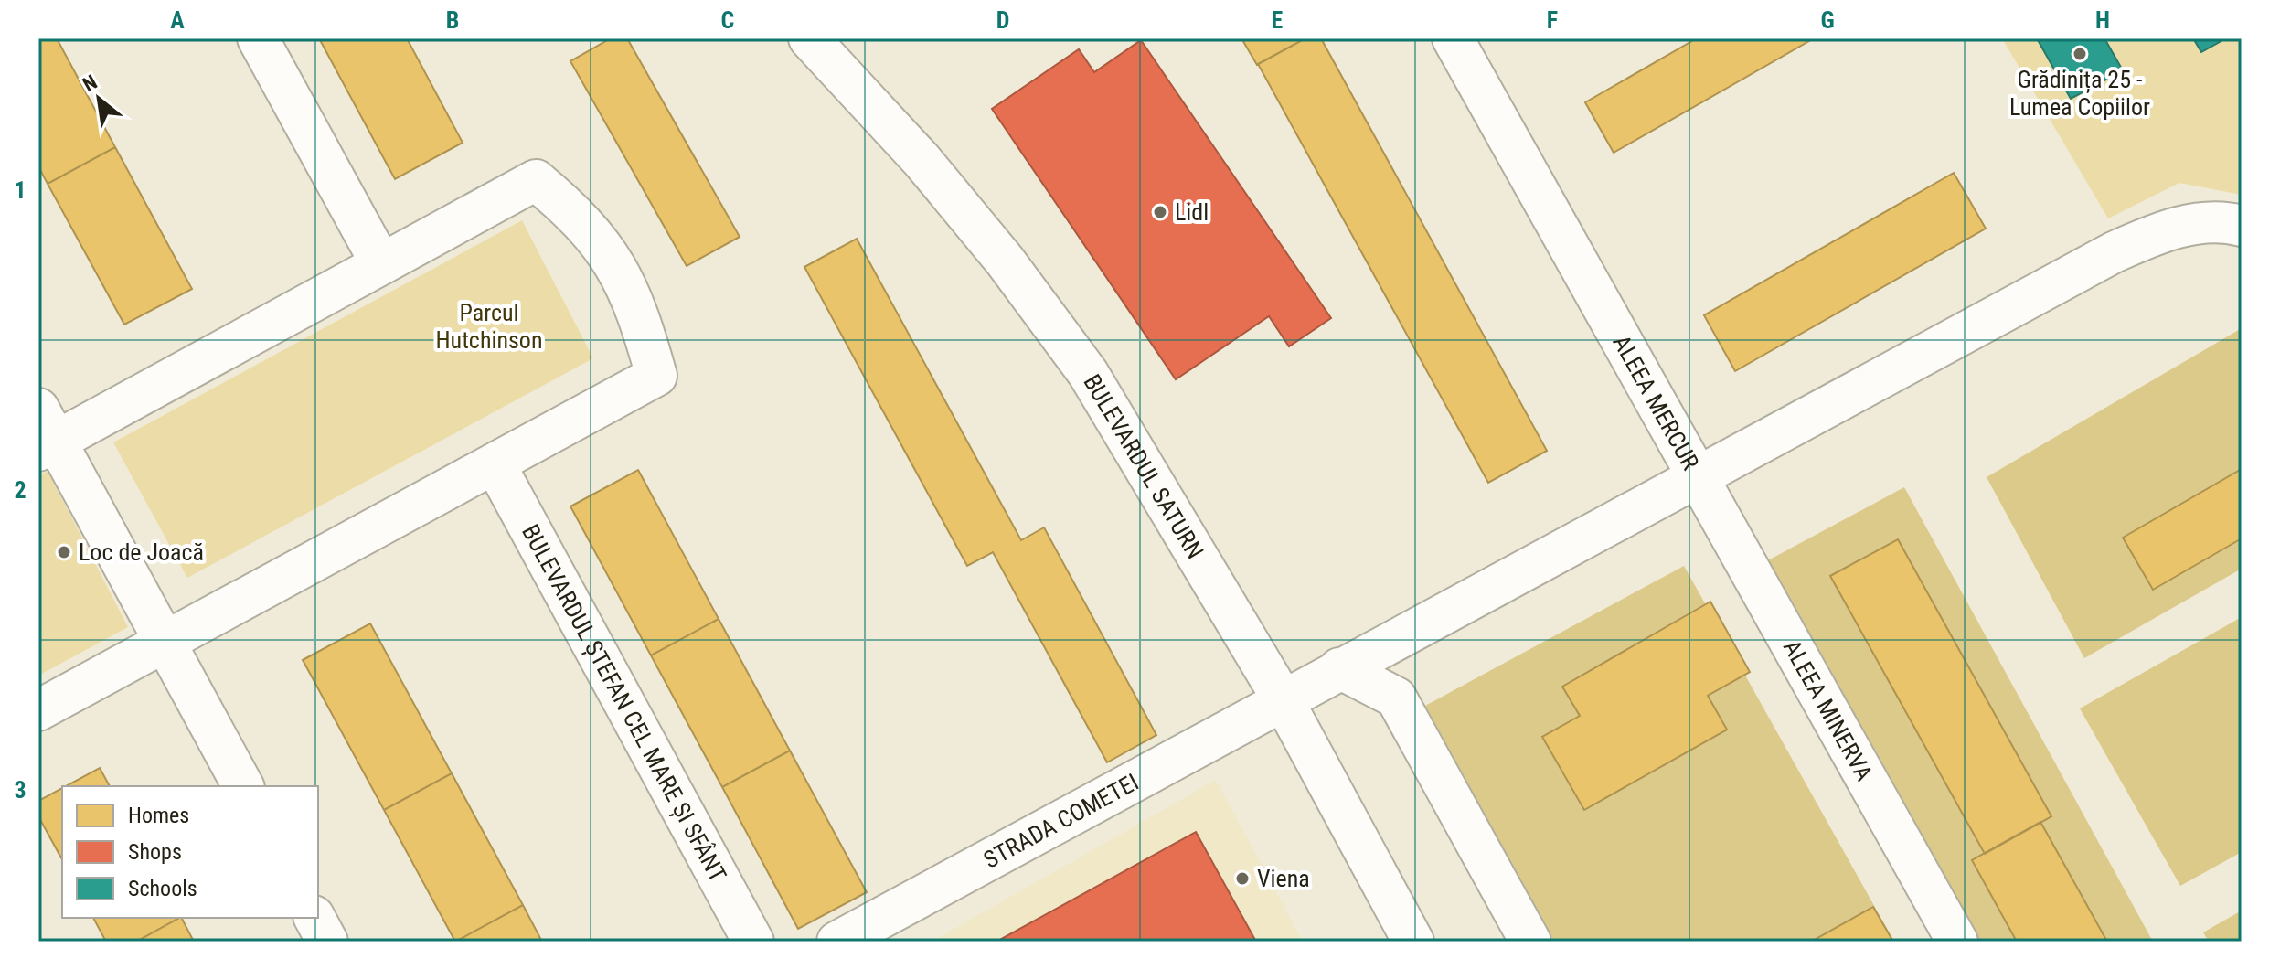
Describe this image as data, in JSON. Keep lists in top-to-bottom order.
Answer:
{
  "streets": {
    "street": [
      "ALEEA MERCUR",
      "BULEVARDUL SATURN",
      "BULEVARDUL ȘTEFAN CEL MARE ȘI SFÂNT",
      "ALEEA MINERVA",
      "STRADA COMETEI"
    ]
  },
  "crossings": [
    ["ALEEA MERCUR", "ALEEA MINERVA"],
    ["ALEEA MERCUR", "STRADA COMETEI"],
    ["BULEVARDUL SATURN", "STRADA COMETEI"]
  ],
  "parks": ["Parcul Hutchinson"],
  "places": [
    "Grădinița 25 - Lumea Copiilor",
    "Lidl",
    "Loc de Joacă",
    "Viena"
  ],
  "legend": ["Homes", "Shops", "Schools"],
  "north": "top left",
  "grid": {
    "columns": [
      "A",
      "B",
      "C",
      "D",
      "E",
      "F",
      "G",
      "H"
    ],
    "rows": ["1", "2", "3"]
  }
}
